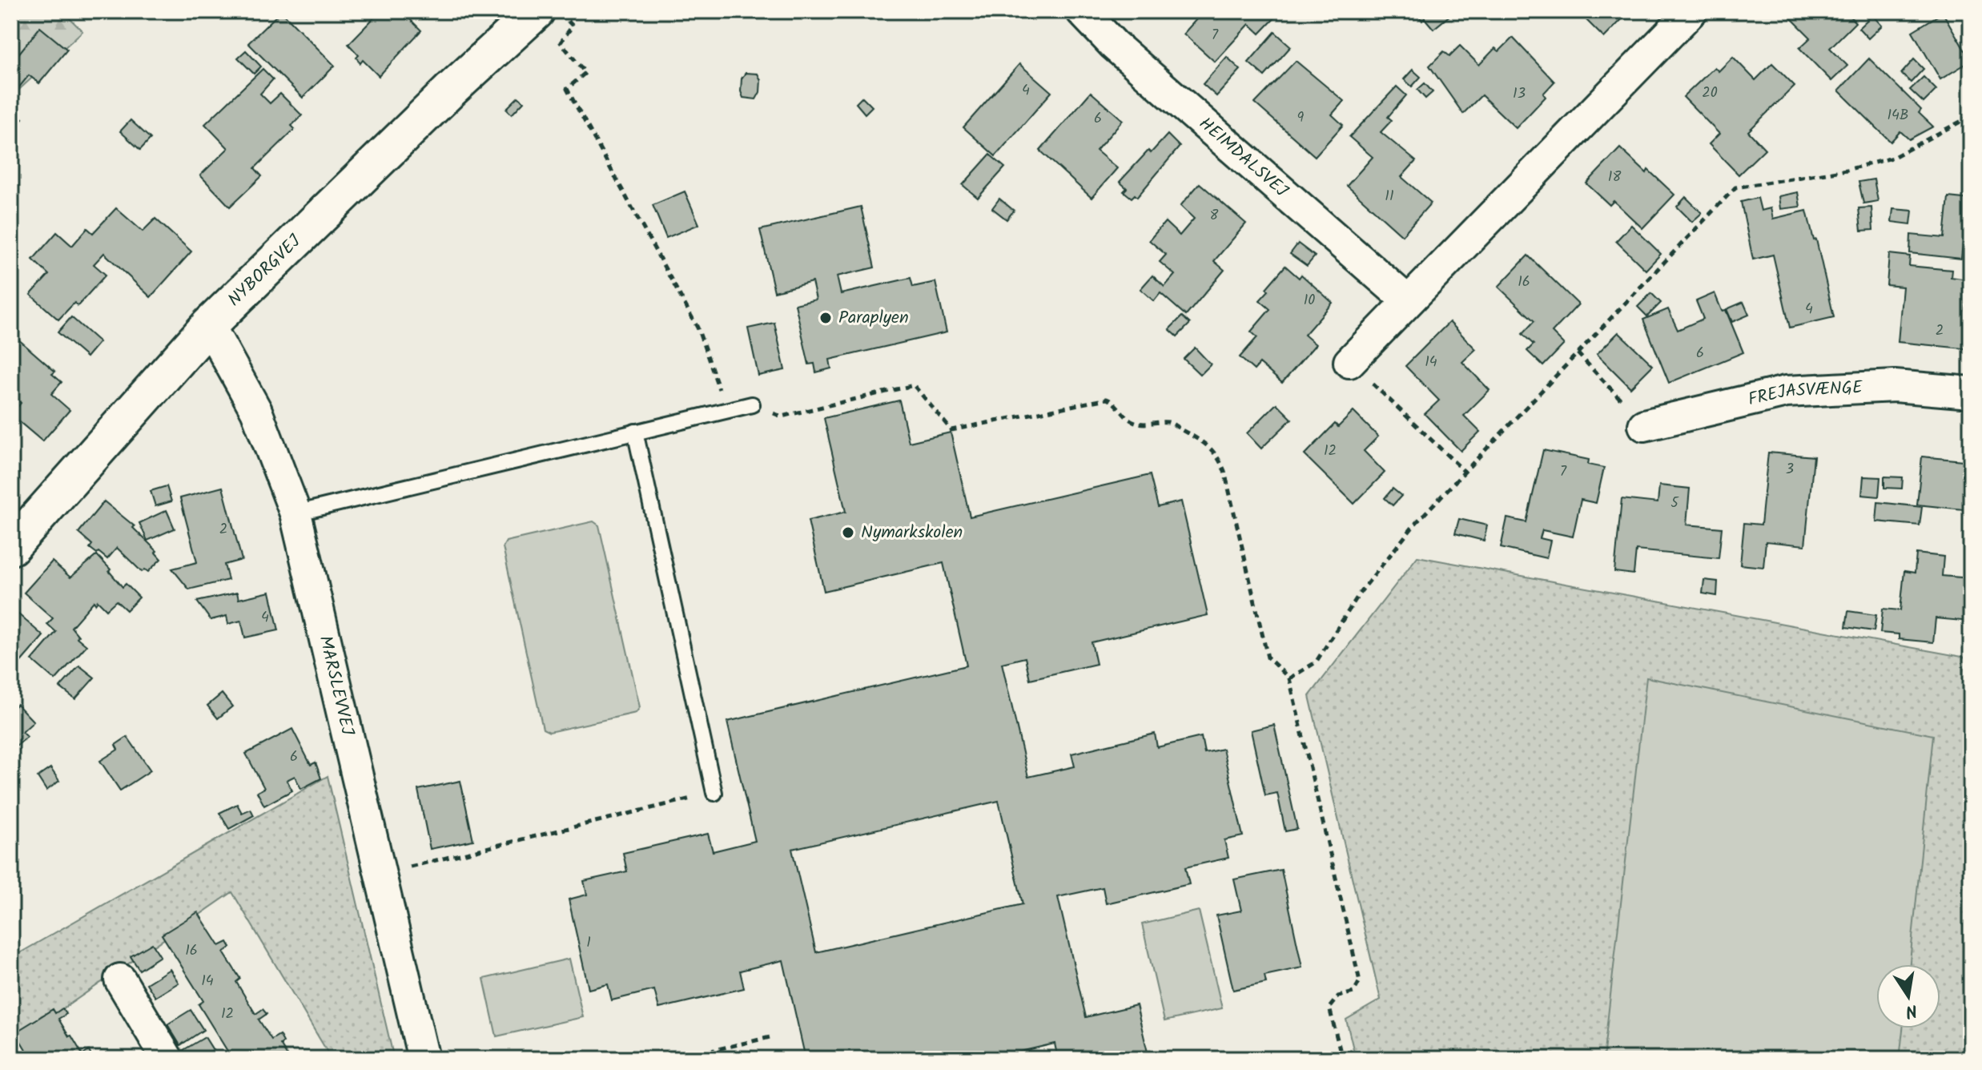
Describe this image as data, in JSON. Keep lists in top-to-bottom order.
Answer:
{
  "streets": {
    "street": [
      "HEIMDALSVEJ",
      "NYBORGVEJ",
      "FREJASVÆNGE",
      "MARSLEVVEJ"
    ]
  },
  "crossings": [
    ["NYBORGVEJ", "MARSLEVVEJ"]
  ],
  "places": ["Paraplyen", "Nymarkskolen"],
  "house_numbers": [
    "7",
    "4",
    "20",
    "13",
    "14B",
    "9",
    "6",
    "18",
    "11",
    "8",
    "16",
    "10",
    "4",
    "2",
    "6",
    "14",
    "12",
    "3",
    "7",
    "5",
    "2",
    "4",
    "6",
    "1",
    "16",
    "14",
    "12"
  ],
  "north": "bottom"
}
